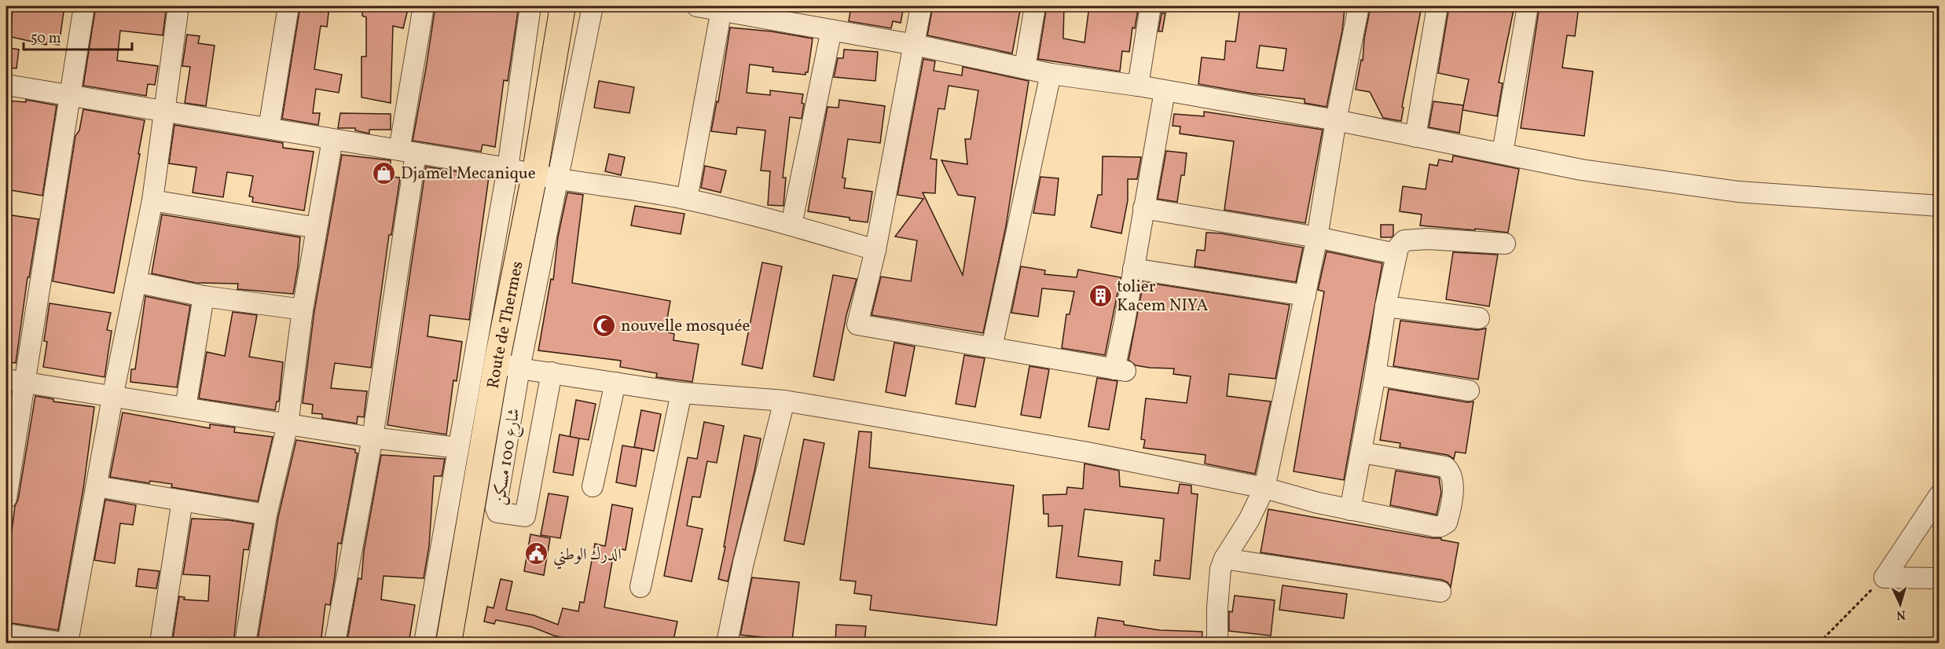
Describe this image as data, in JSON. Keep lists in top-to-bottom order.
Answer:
{
  "streets": {
    "main road": ["Route de Thermes"],
    "street": ["شارع 100 مسكن"]
  },
  "crossings": [
    ["Route de Thermes", "شارع 100 مسكن"]
  ],
  "places": {
    "shop": ["Djamel Mecanique"],
    "building": ["tolier Kacem NIYA"],
    "mosque": ["nouvelle mosquée"],
    "public building": ["الدرك الوطني"]
  },
  "scale_bar": "50 m",
  "north": "bottom"
}
